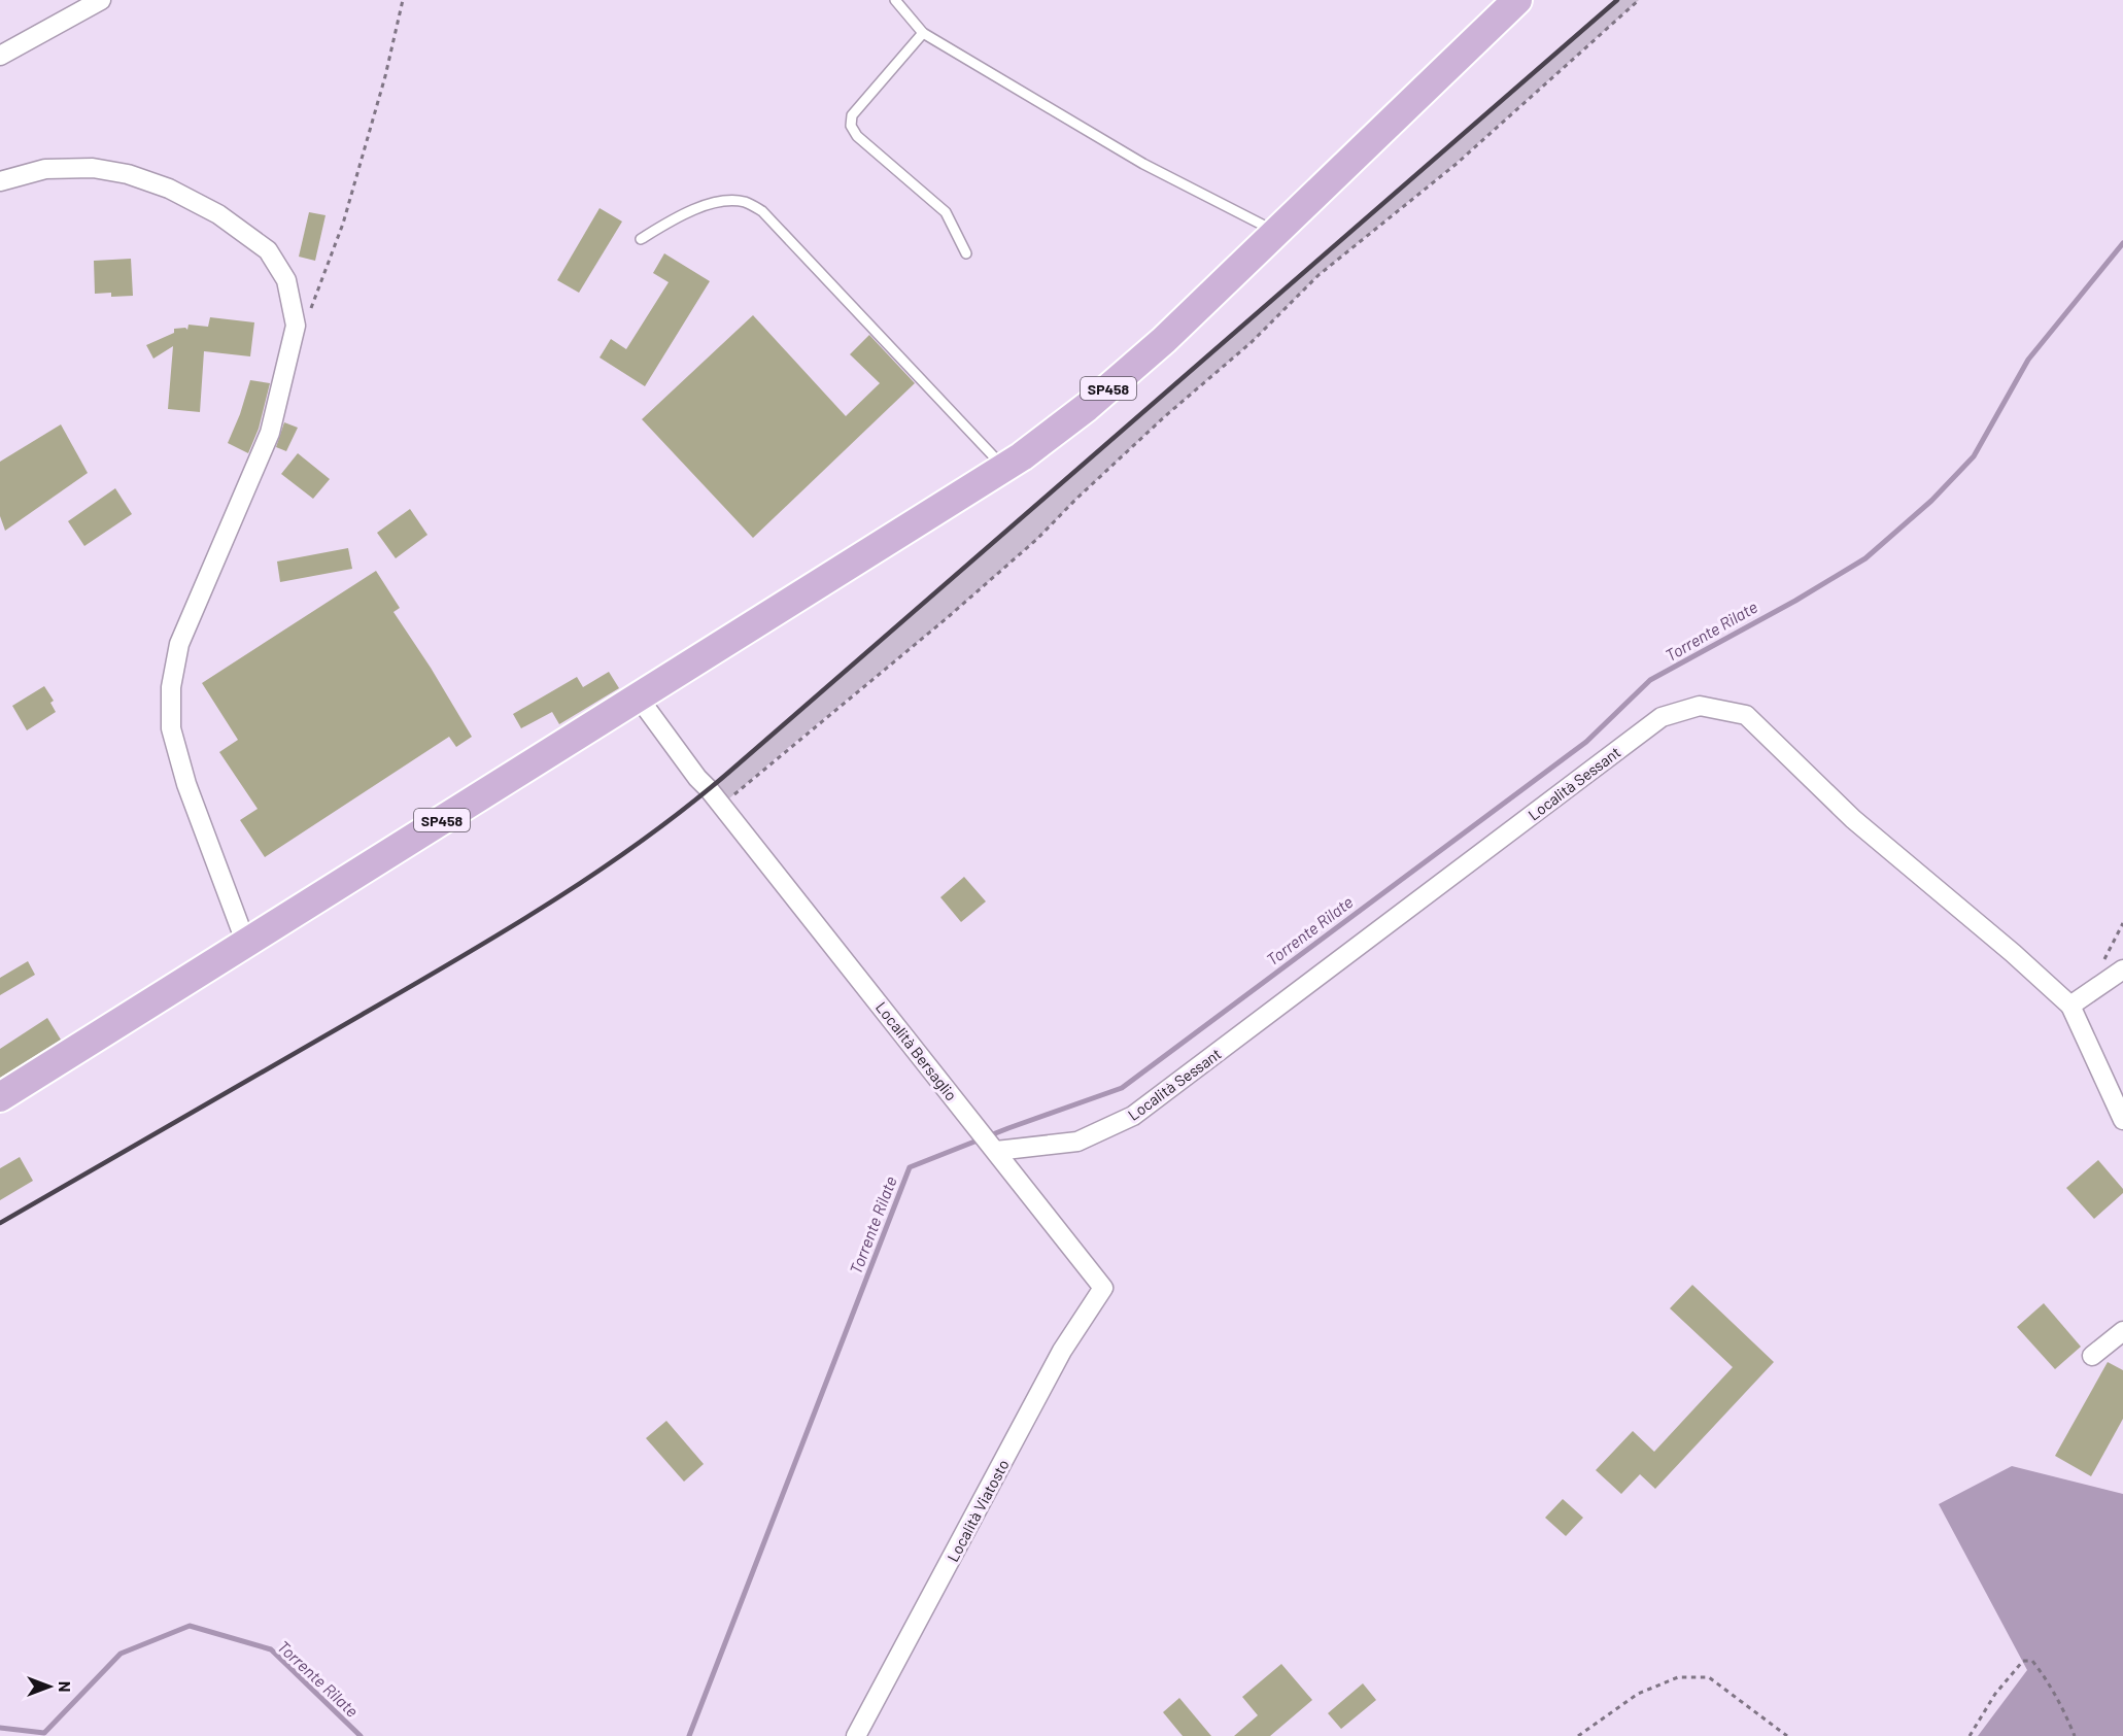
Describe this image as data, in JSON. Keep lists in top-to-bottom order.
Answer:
{
  "streets": {
    "main road": ["SP458"],
    "street": ["Località Sessant", "Località Bersaglio", "Località Viatosto"]
  },
  "crossings": [
    ["SP458", "Località Bersaglio"],
    ["Località Sessant", "Località Bersaglio"],
    ["Località Bersaglio", "Località Viatosto"]
  ],
  "water": ["Torrente Rilate"],
  "north": "right"
}
